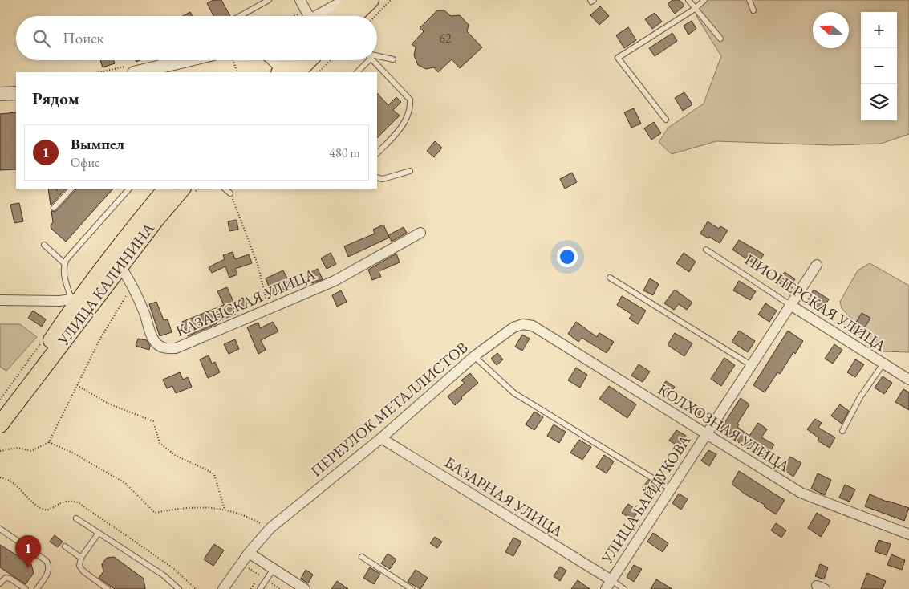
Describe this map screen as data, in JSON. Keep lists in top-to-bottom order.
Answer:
{
  "streets": {
    "main road": ["УЛИЦА КАЛИНИНА"],
    "street": [
      "КАЗАНСКАЯ УЛИЦА",
      "ПИОНЕРСКАЯ УЛИЦА",
      "ПЕРЕУЛОК МЕТАЛЛИСТОВ",
      "КОЛХОЗНАЯ УЛИЦА",
      "БАЗАРНАЯ УЛИЦА",
      "УЛИЦА БАЙДУКОВА"
    ]
  },
  "crossings": [
    ["УЛИЦА КАЛИНИНА", "КАЗАНСКАЯ УЛИЦА"],
    ["ПИОНЕРСКАЯ УЛИЦА", "УЛИЦА БАЙДУКОВА"],
    ["ПЕРЕУЛОК МЕТАЛЛИСТОВ", "КОЛХОЗНАЯ УЛИЦА"],
    ["ПЕРЕУЛОК МЕТАЛЛИСТОВ", "БАЗАРНАЯ УЛИЦА"],
    ["КОЛХОЗНАЯ УЛИЦА", "УЛИЦА БАЙДУКОВА"],
    ["БАЗАРНАЯ УЛИЦА", "УЛИЦА БАЙДУКОВА"]
  ],
  "house_numbers": ["62"],
  "north": "left",
  "page": {
    "map_buttons": ["+", "−"],
    "search": "Поиск",
    "heading": "Рядом",
    "list": [
      {
        "mark": "1",
        "name": "Вымпел",
        "note": "Офис",
        "value": "480 m"
      }
    ],
    "pins": "1"
  }
}
